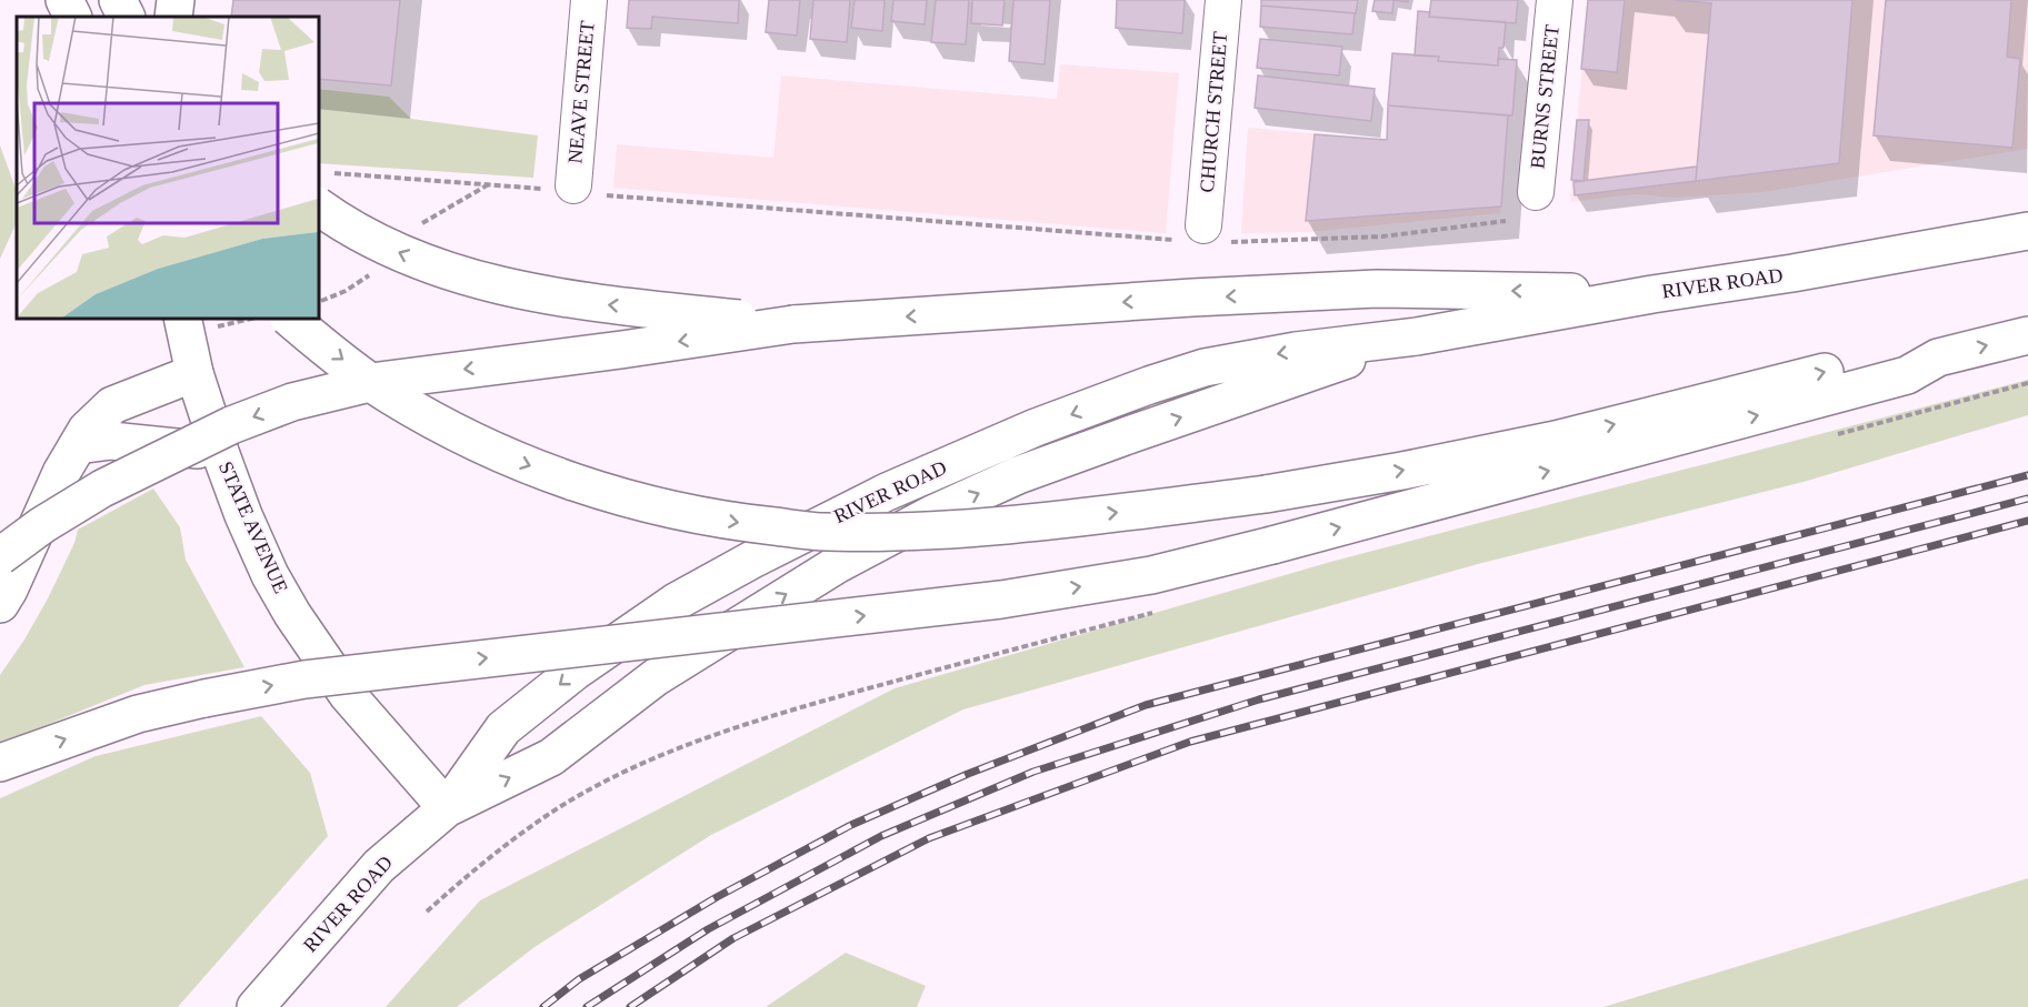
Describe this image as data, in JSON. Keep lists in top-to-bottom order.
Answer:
{
  "streets": {
    "main road": ["RIVER ROAD", "STATE AVENUE"],
    "street": ["NEAVE STREET", "BURNS STREET", "CHURCH STREET"]
  },
  "crossings": [
    ["RIVER ROAD", "STATE AVENUE"]
  ]
}
